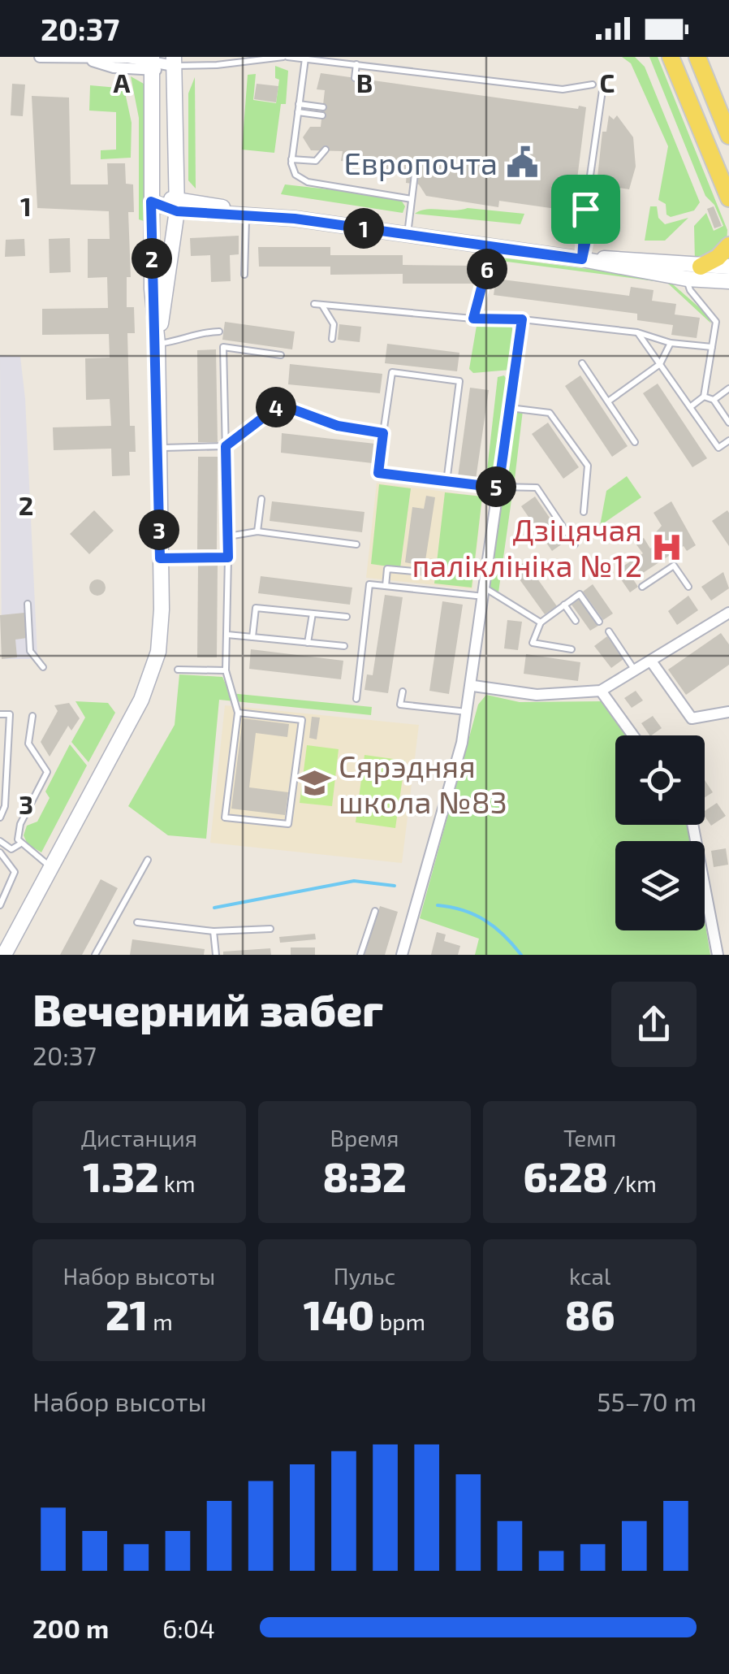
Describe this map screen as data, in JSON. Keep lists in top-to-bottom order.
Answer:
{
  "places": {
    "public building": ["Европочта"],
    "hospital": ["Дзіцячая паліклініка №12"],
    "school or university": ["Сярэдняя школа №83"]
  },
  "page": {
    "status": "20:37",
    "pins": [
      "1",
      "2",
      "6",
      "4",
      "5",
      "3"
    ],
    "heading": ["Вечерний забег", "20:37"],
    "stats": [
      ["Дистанция", "1.32 km"],
      ["Время", "8:32"],
      ["Темп", "6:28 /km"],
      ["Набор высоты", "21 m"],
      ["Пульс", "140 bpm"],
      ["kcal", "86"]
    ],
    "chart": ["Набор высоты", "55–70 m"],
    "list": [
      {
        "name": "200 m",
        "note": "6:04"
      }
    ]
  },
  "grid": {
    "columns": ["A", "B", "C"],
    "rows": ["1", "2", "3"]
  }
}
